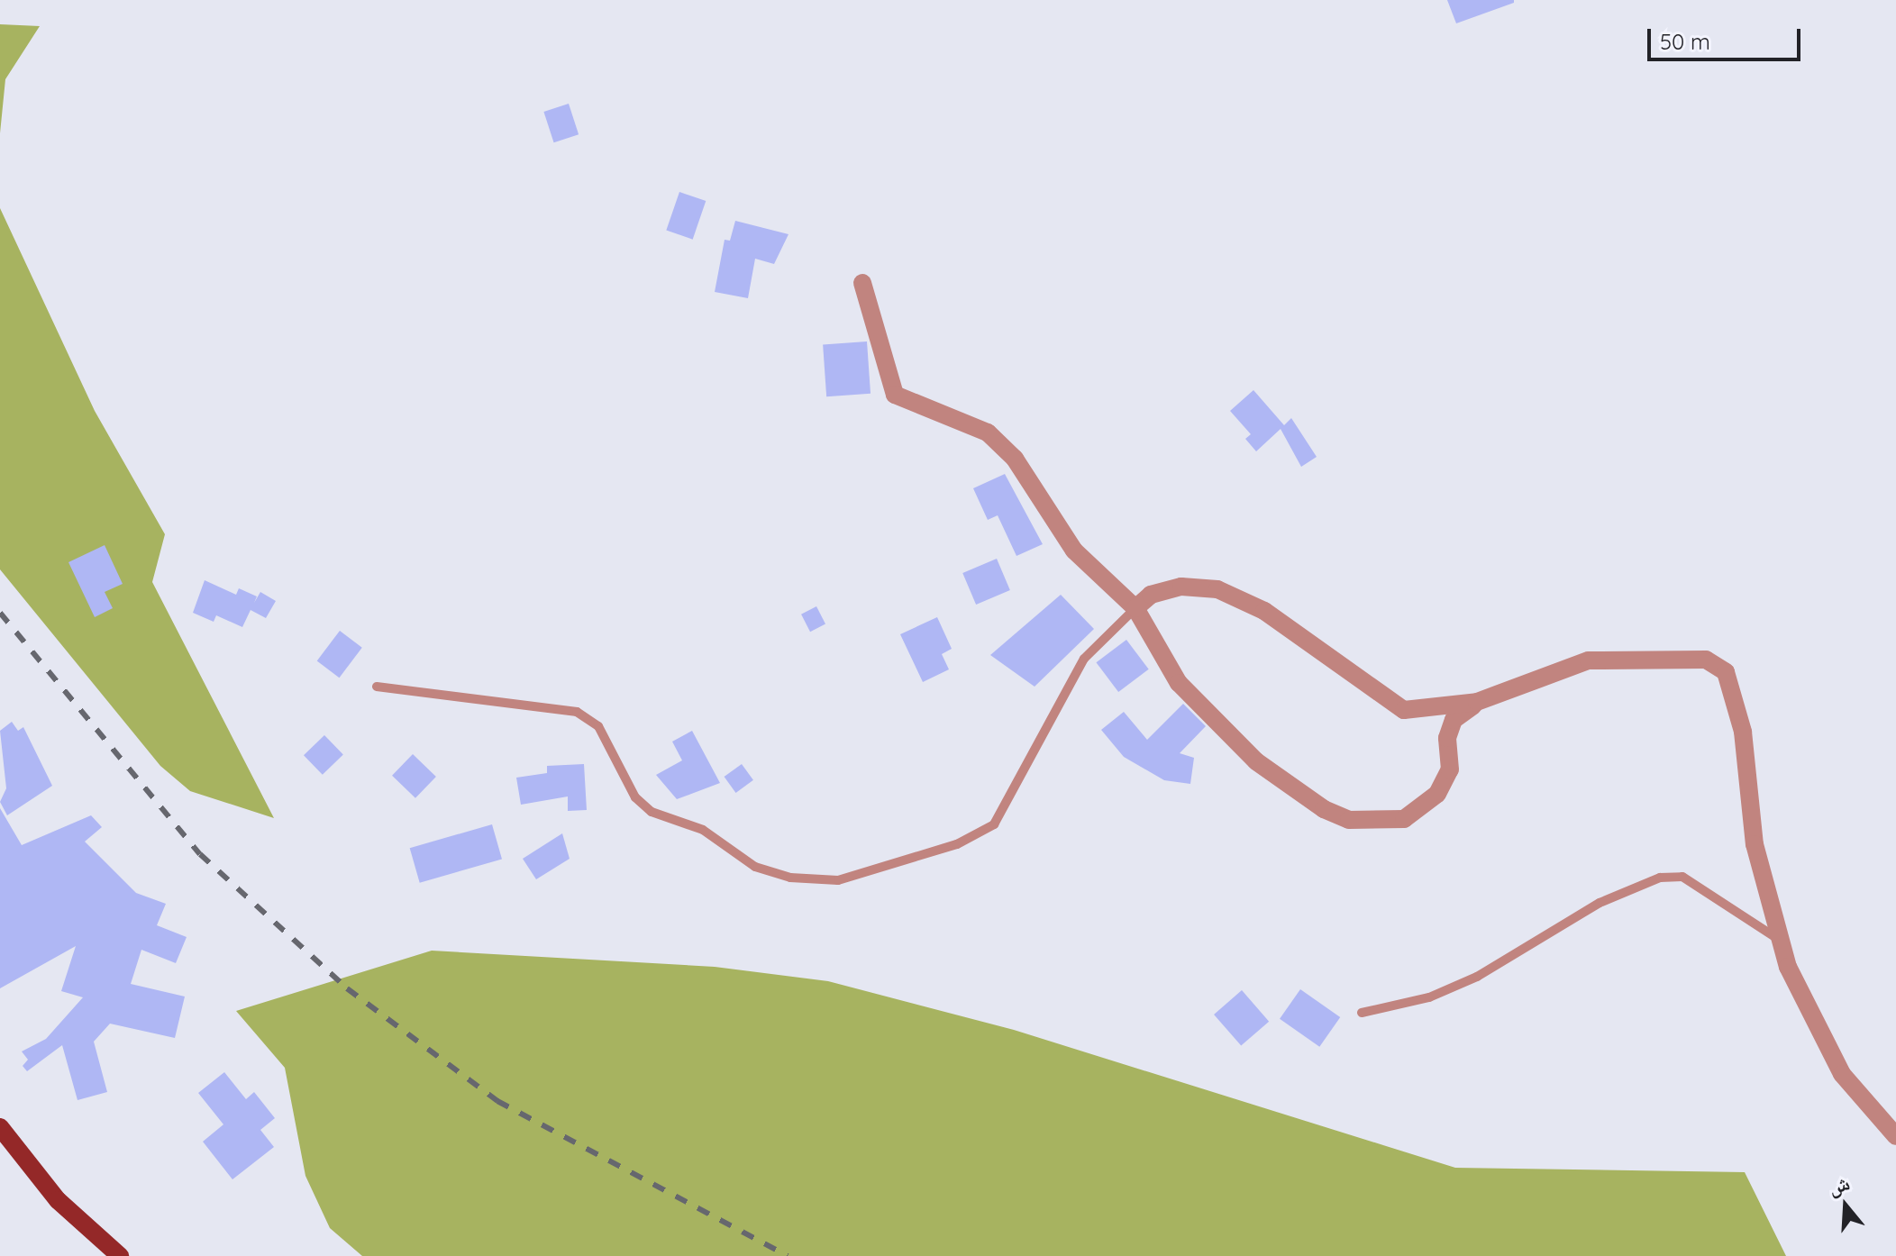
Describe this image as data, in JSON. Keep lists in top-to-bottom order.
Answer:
{
  "scale_bar": "50 m",
  "north": "top"
}
